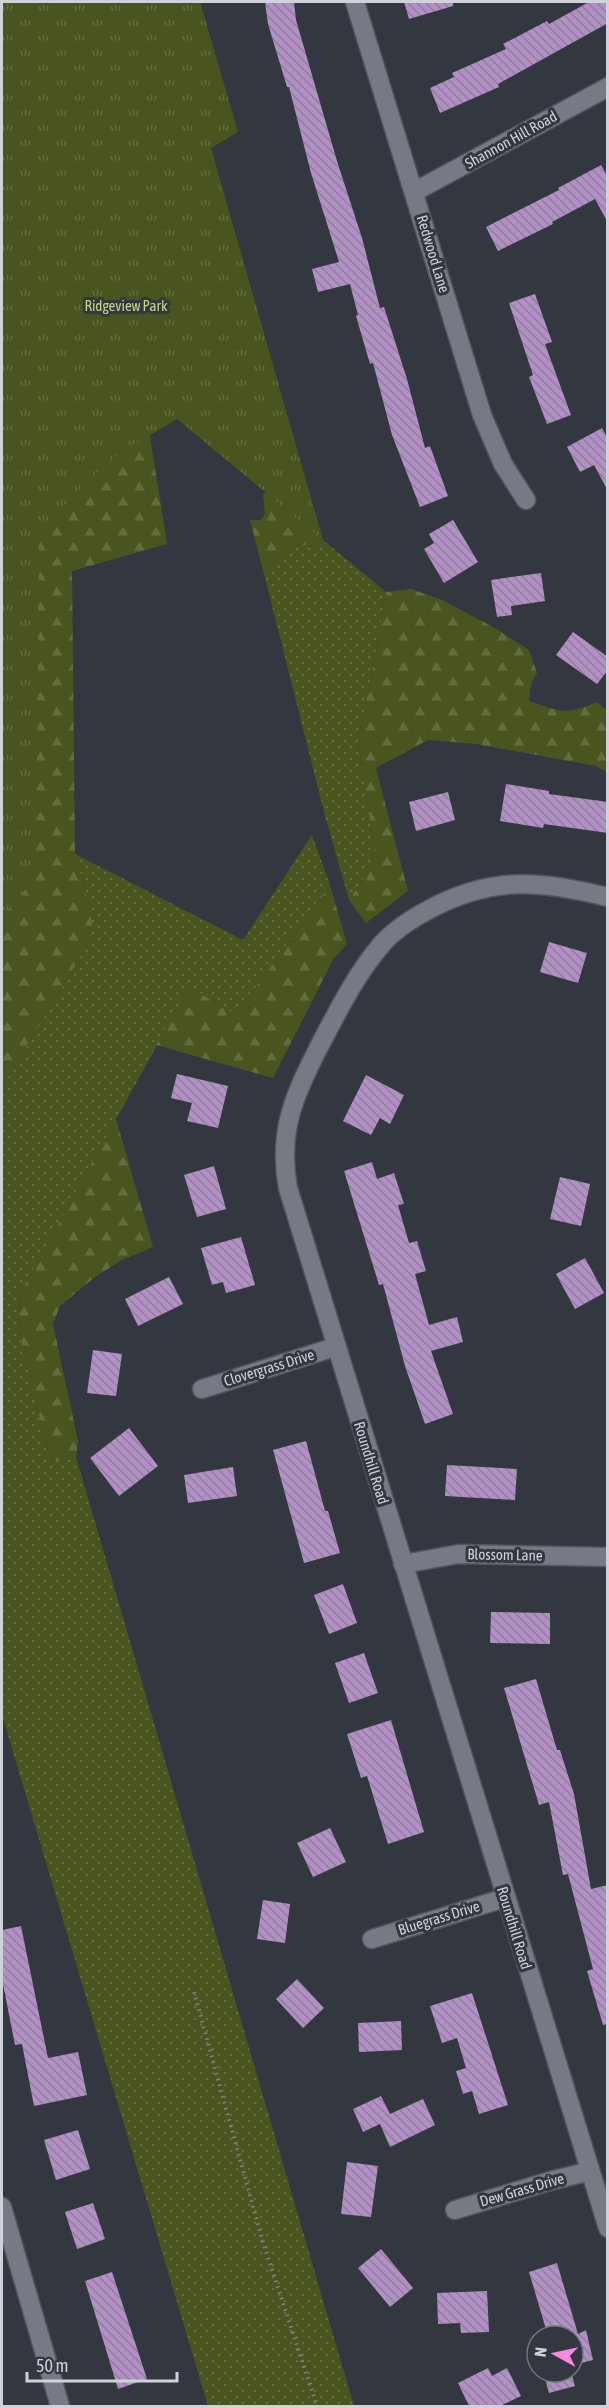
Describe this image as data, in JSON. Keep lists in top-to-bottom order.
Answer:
{
  "streets": {
    "street": [
      "Shannon Hill Road",
      "Redwood Lane",
      "Clovergrass Drive",
      "Roundhill Road",
      "Blossom Lane",
      "Bluegrass Drive",
      "Dew Grass Drive"
    ]
  },
  "crossings": [
    ["Shannon Hill Road", "Redwood Lane"],
    ["Clovergrass Drive", "Roundhill Road"],
    ["Roundhill Road", "Blossom Lane"],
    ["Roundhill Road", "Bluegrass Drive"],
    ["Roundhill Road", "Dew Grass Drive"]
  ],
  "parks": ["Ridgeview Park"],
  "scale_bar": "50 m",
  "north": "left"
}
